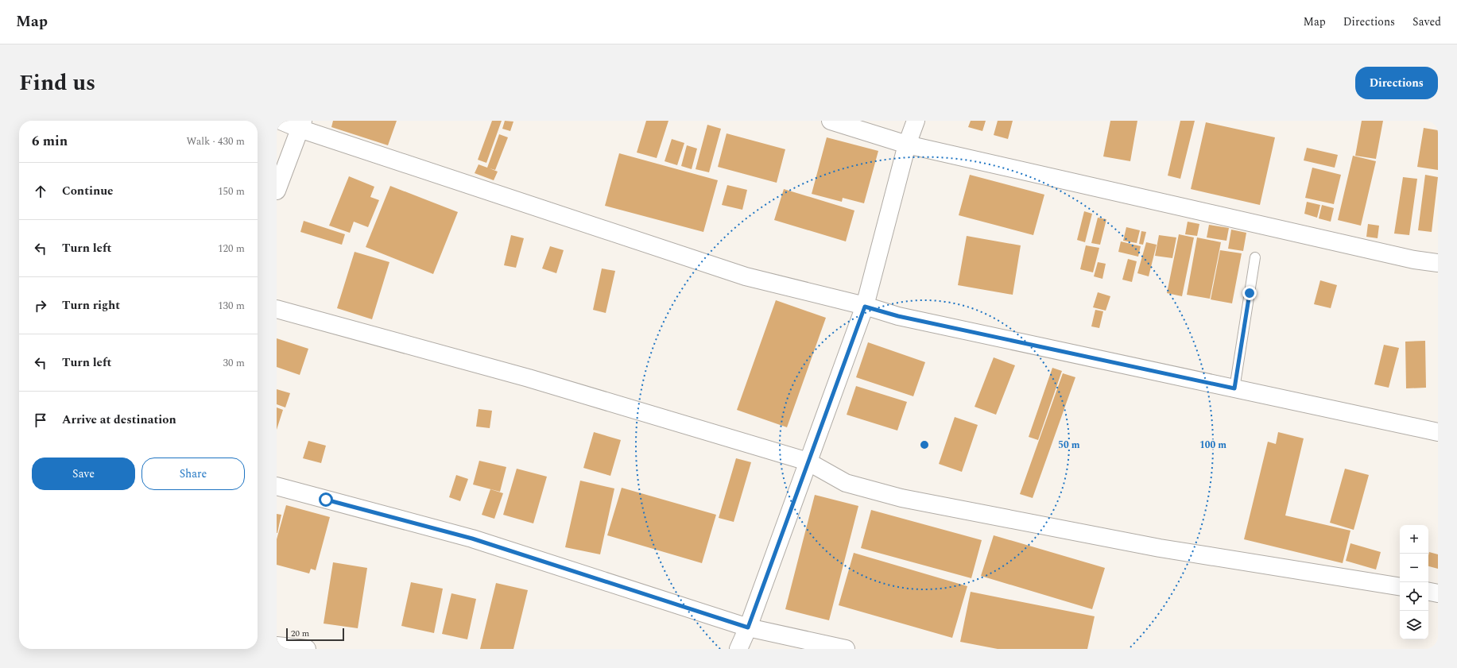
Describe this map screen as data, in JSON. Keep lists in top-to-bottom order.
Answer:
{
  "scale_bar": "20 m",
  "page": {
    "header": "Map",
    "nav": ["Map", "Directions", "Saved"],
    "title": "Find us",
    "buttons": [
      "Directions",
      ["Save", "Share"]
    ],
    "heading": ["6 min", "Walk · 430 m"],
    "list": [
      ["Continue", "150 m"],
      ["Turn left", "120 m"],
      ["Turn right", "130 m"],
      ["Turn left", "30 m"],
      "Arrive at destination"
    ],
    "map_buttons": ["+", "−"],
    "scale": "20 m"
  },
  "rings": ["50 m", "100 m"]
}
